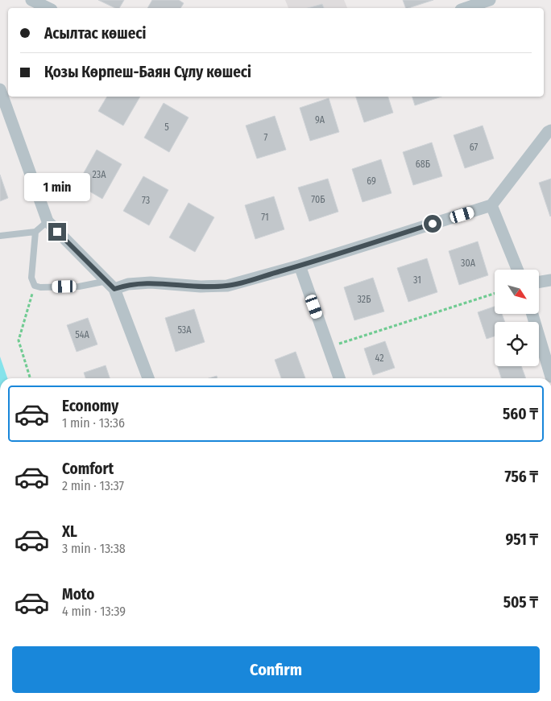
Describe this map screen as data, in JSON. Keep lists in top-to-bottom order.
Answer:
{
  "house_numbers": [
    "9А",
    "5",
    "7",
    "67",
    "68Б",
    "23А",
    "69",
    "70Б",
    "73",
    "71",
    "30А",
    "31",
    "32Б",
    "53А",
    "54А",
    "42"
  ],
  "north": "bottom right",
  "page": {
    "banner": ["Асылтас көшесі", "Қозы Көрпеш-Баян Сұлу көшесі"],
    "bubble": "1 min",
    "list": [
      {
        "name": "Economy",
        "note": "1 min · 13:36",
        "value": "560 ₸"
      },
      {
        "name": "Comfort",
        "note": "2 min · 13:37",
        "value": "756 ₸"
      },
      {
        "name": "XL",
        "note": "3 min · 13:38",
        "value": "951 ₸"
      },
      {
        "name": "Moto",
        "note": "4 min · 13:39",
        "value": "505 ₸"
      }
    ],
    "buttons": "Confirm"
  }
}
